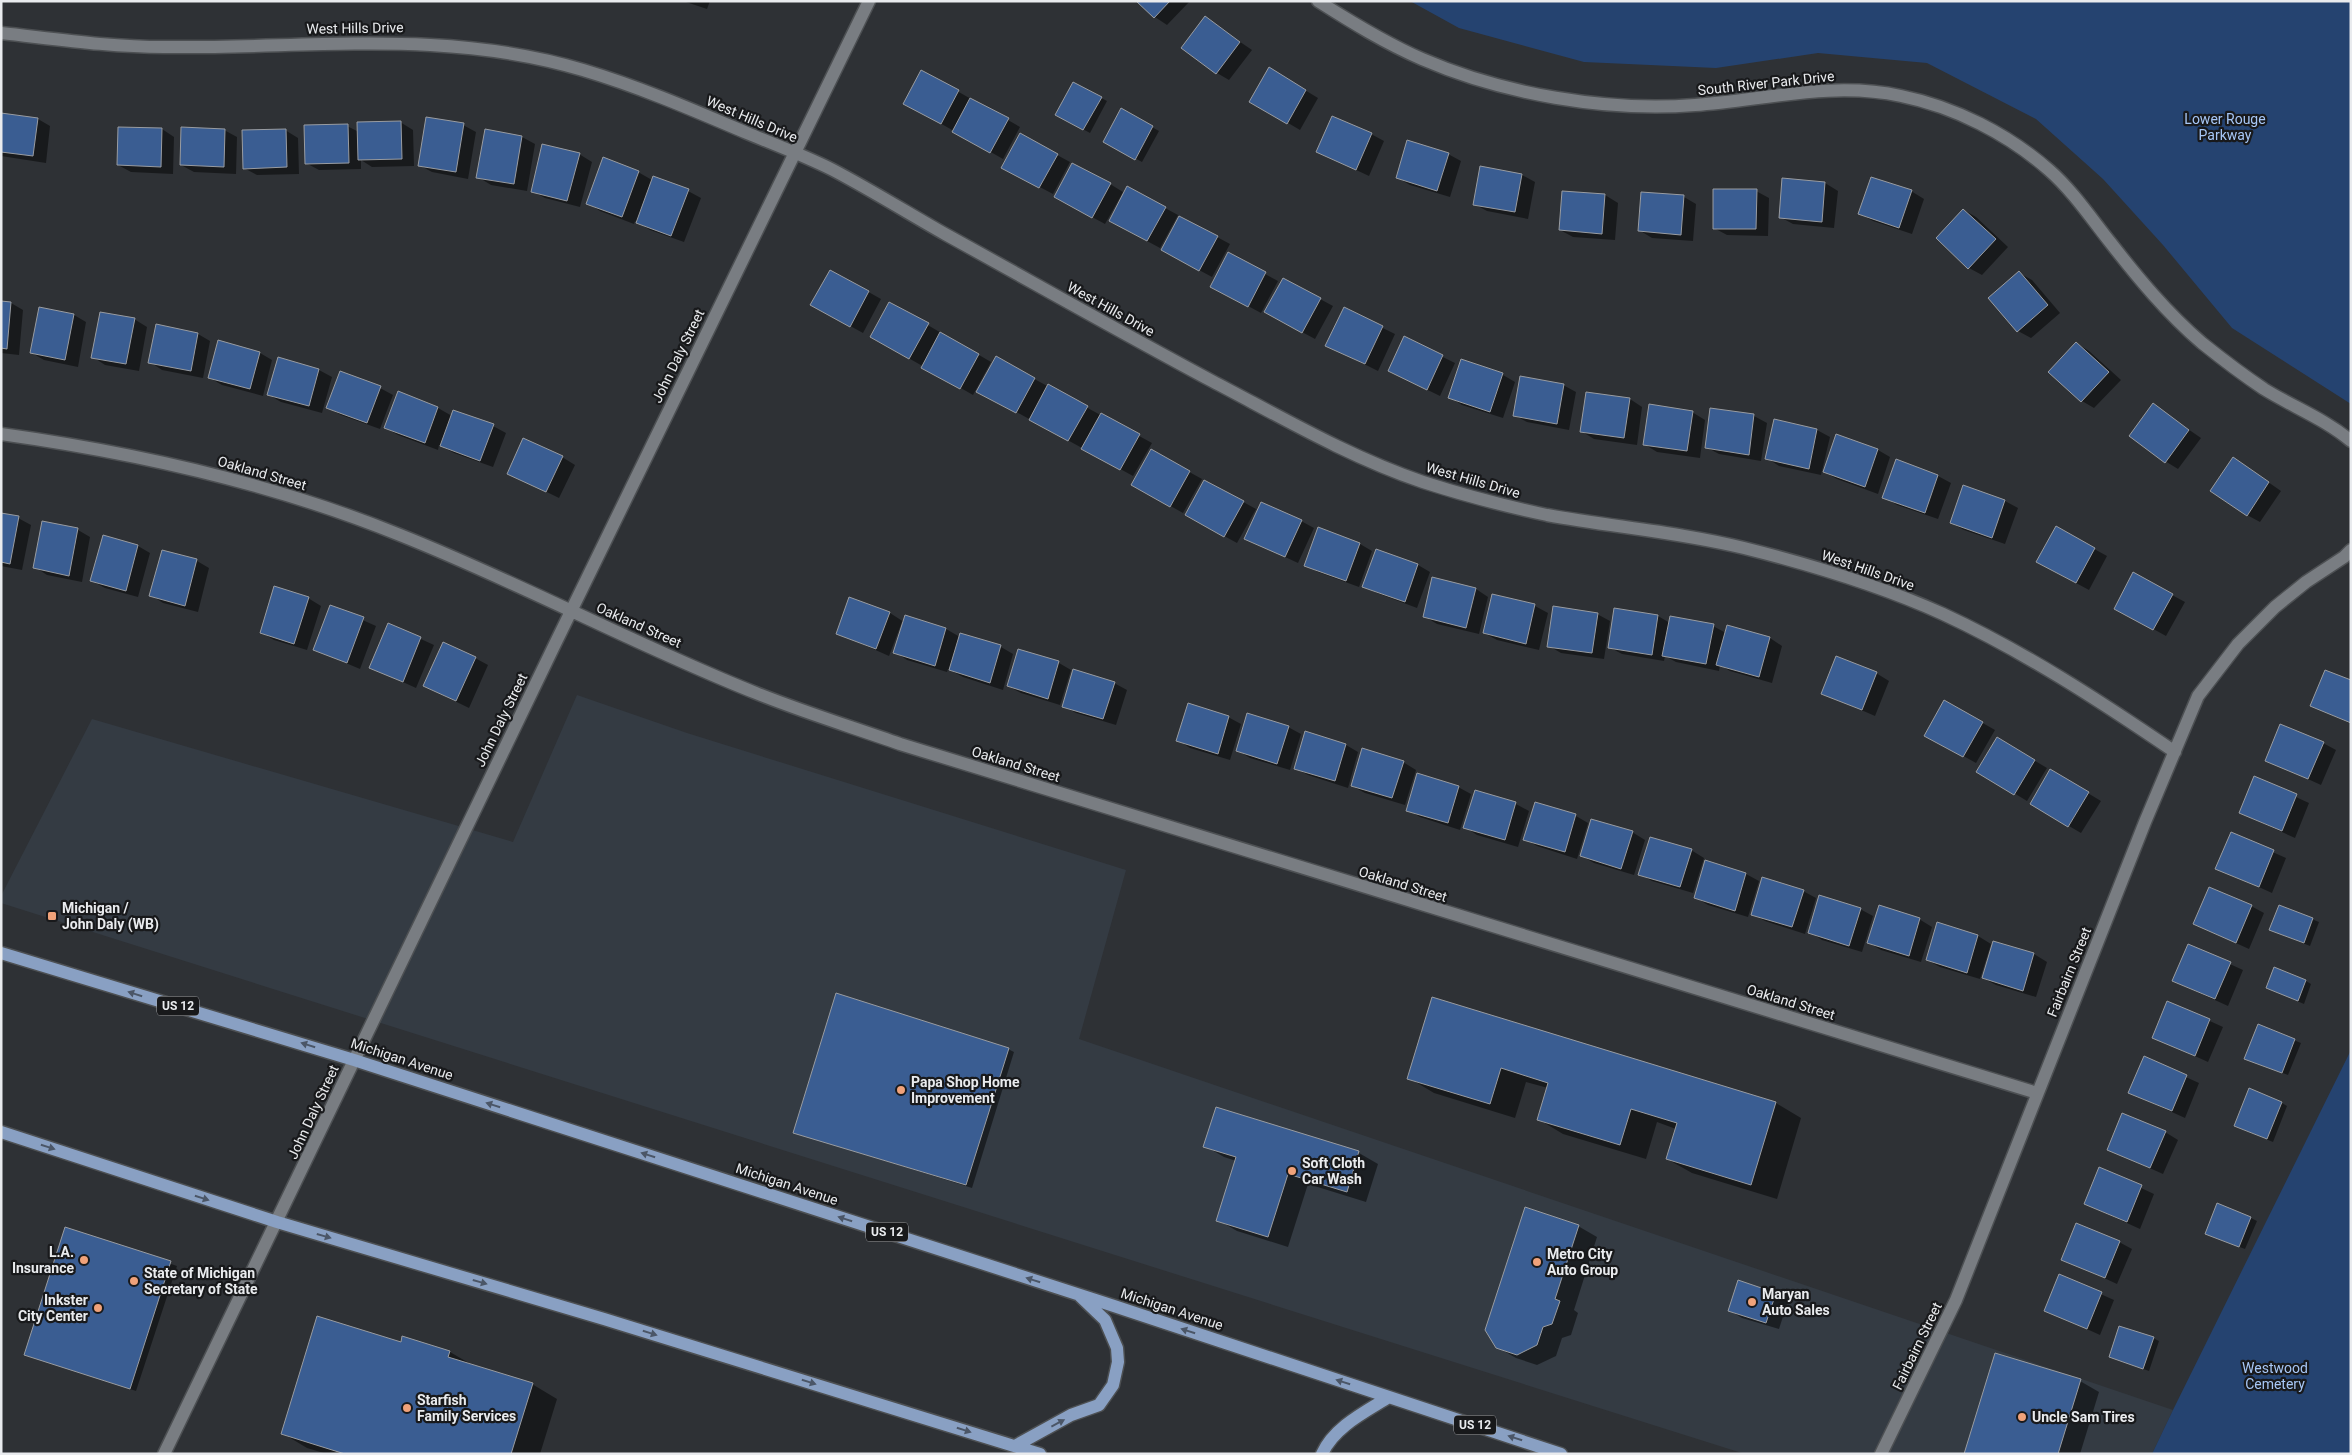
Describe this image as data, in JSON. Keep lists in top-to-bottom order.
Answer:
{
  "streets": {
    "main road": ["US 12", "Michigan Avenue"],
    "street": [
      "West Hills Drive",
      "South River Park Drive",
      "John Daly Street",
      "Oakland Street",
      "Fairbairn Street"
    ]
  },
  "crossings": [
    ["West Hills Drive", "John Daly Street"],
    ["West Hills Drive", "Fairbairn Street"],
    ["John Daly Street", "Oakland Street"],
    ["John Daly Street", "Michigan Avenue"],
    ["Oakland Street", "Fairbairn Street"]
  ],
  "one_way": ["Michigan Avenue"],
  "parks": ["Lower Rouge Parkway", "Westwood Cemetery"],
  "places": {
    "transit": ["Michigan / John Daly (WB)"],
    "other": [
      "Papa Shop Home Improvement",
      "Soft Cloth Car Wash",
      "L.A. Insurance",
      "Metro City Auto Group",
      "State of Michigan Secretary of State",
      "Maryan Auto Sales",
      "Inkster City Center",
      "Starfish Family Services",
      "Uncle Sam Tires"
    ]
  }
}
